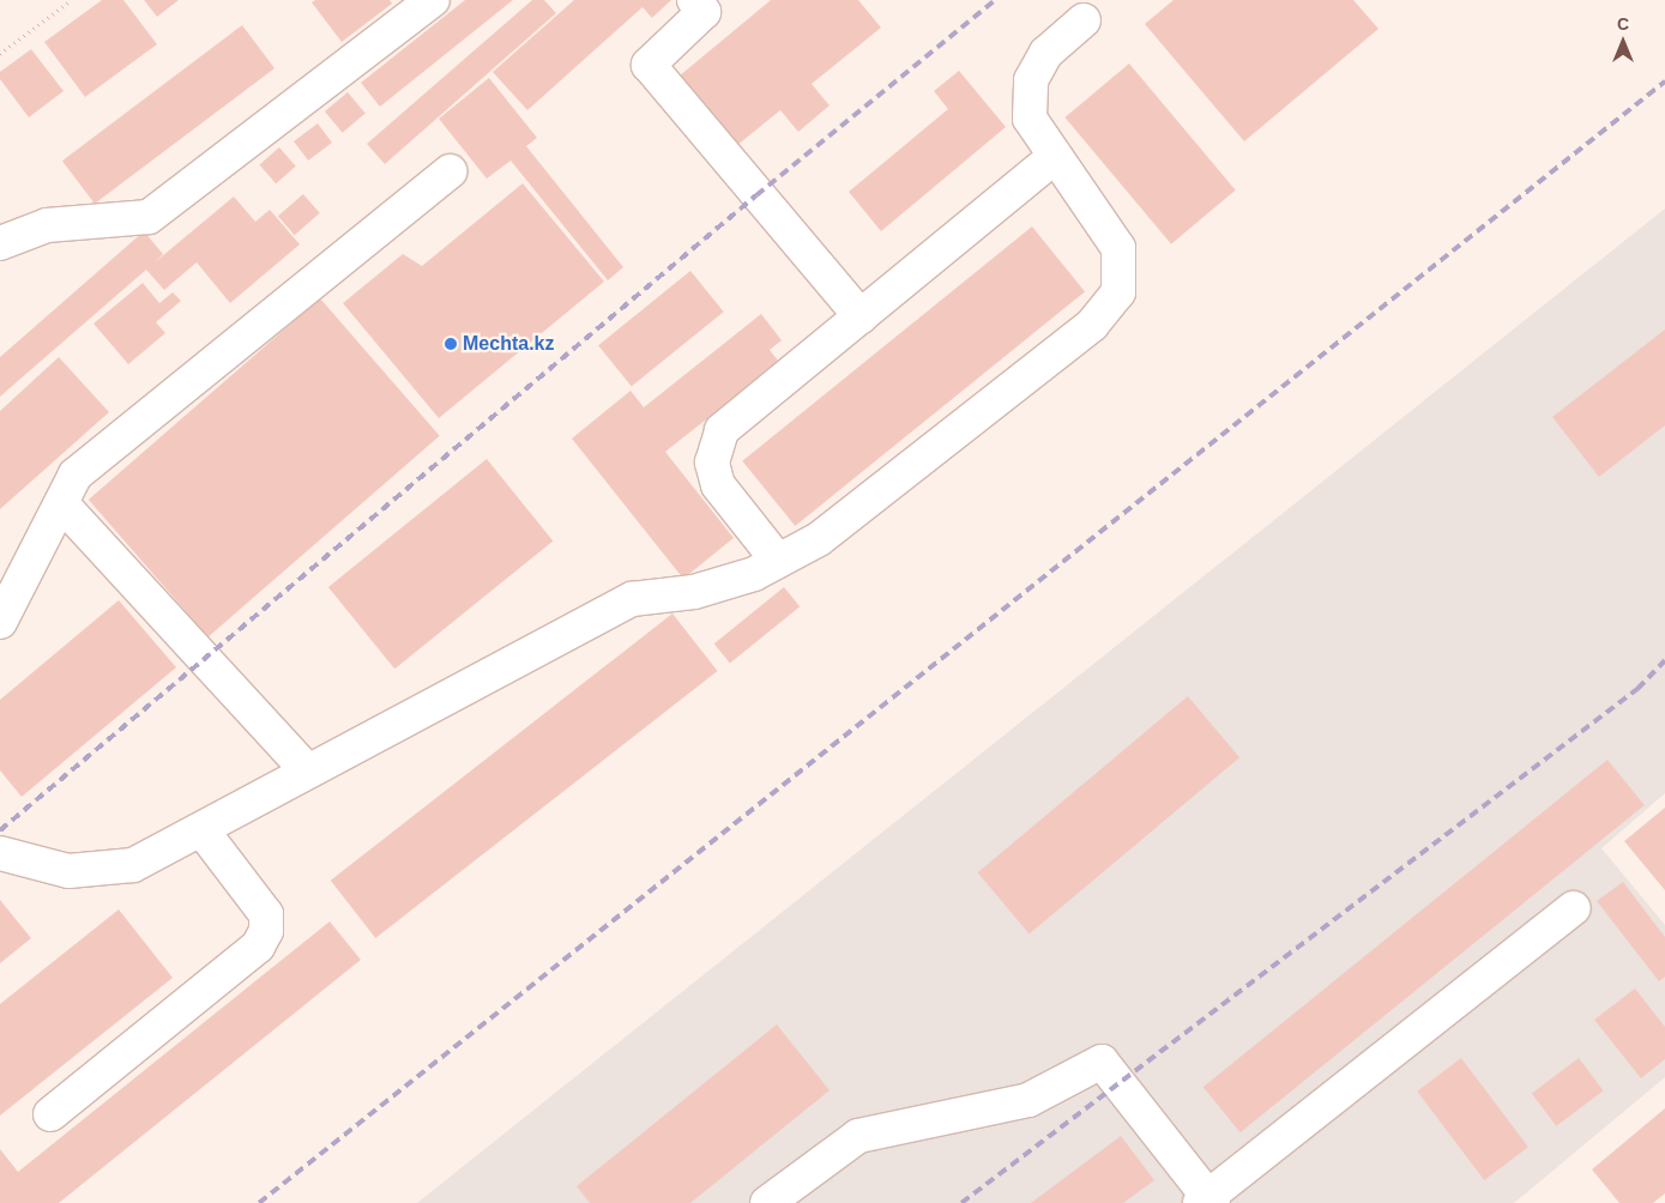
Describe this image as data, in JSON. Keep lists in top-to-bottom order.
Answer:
{
  "places": ["Mechta.kz"],
  "north": "top"
}
